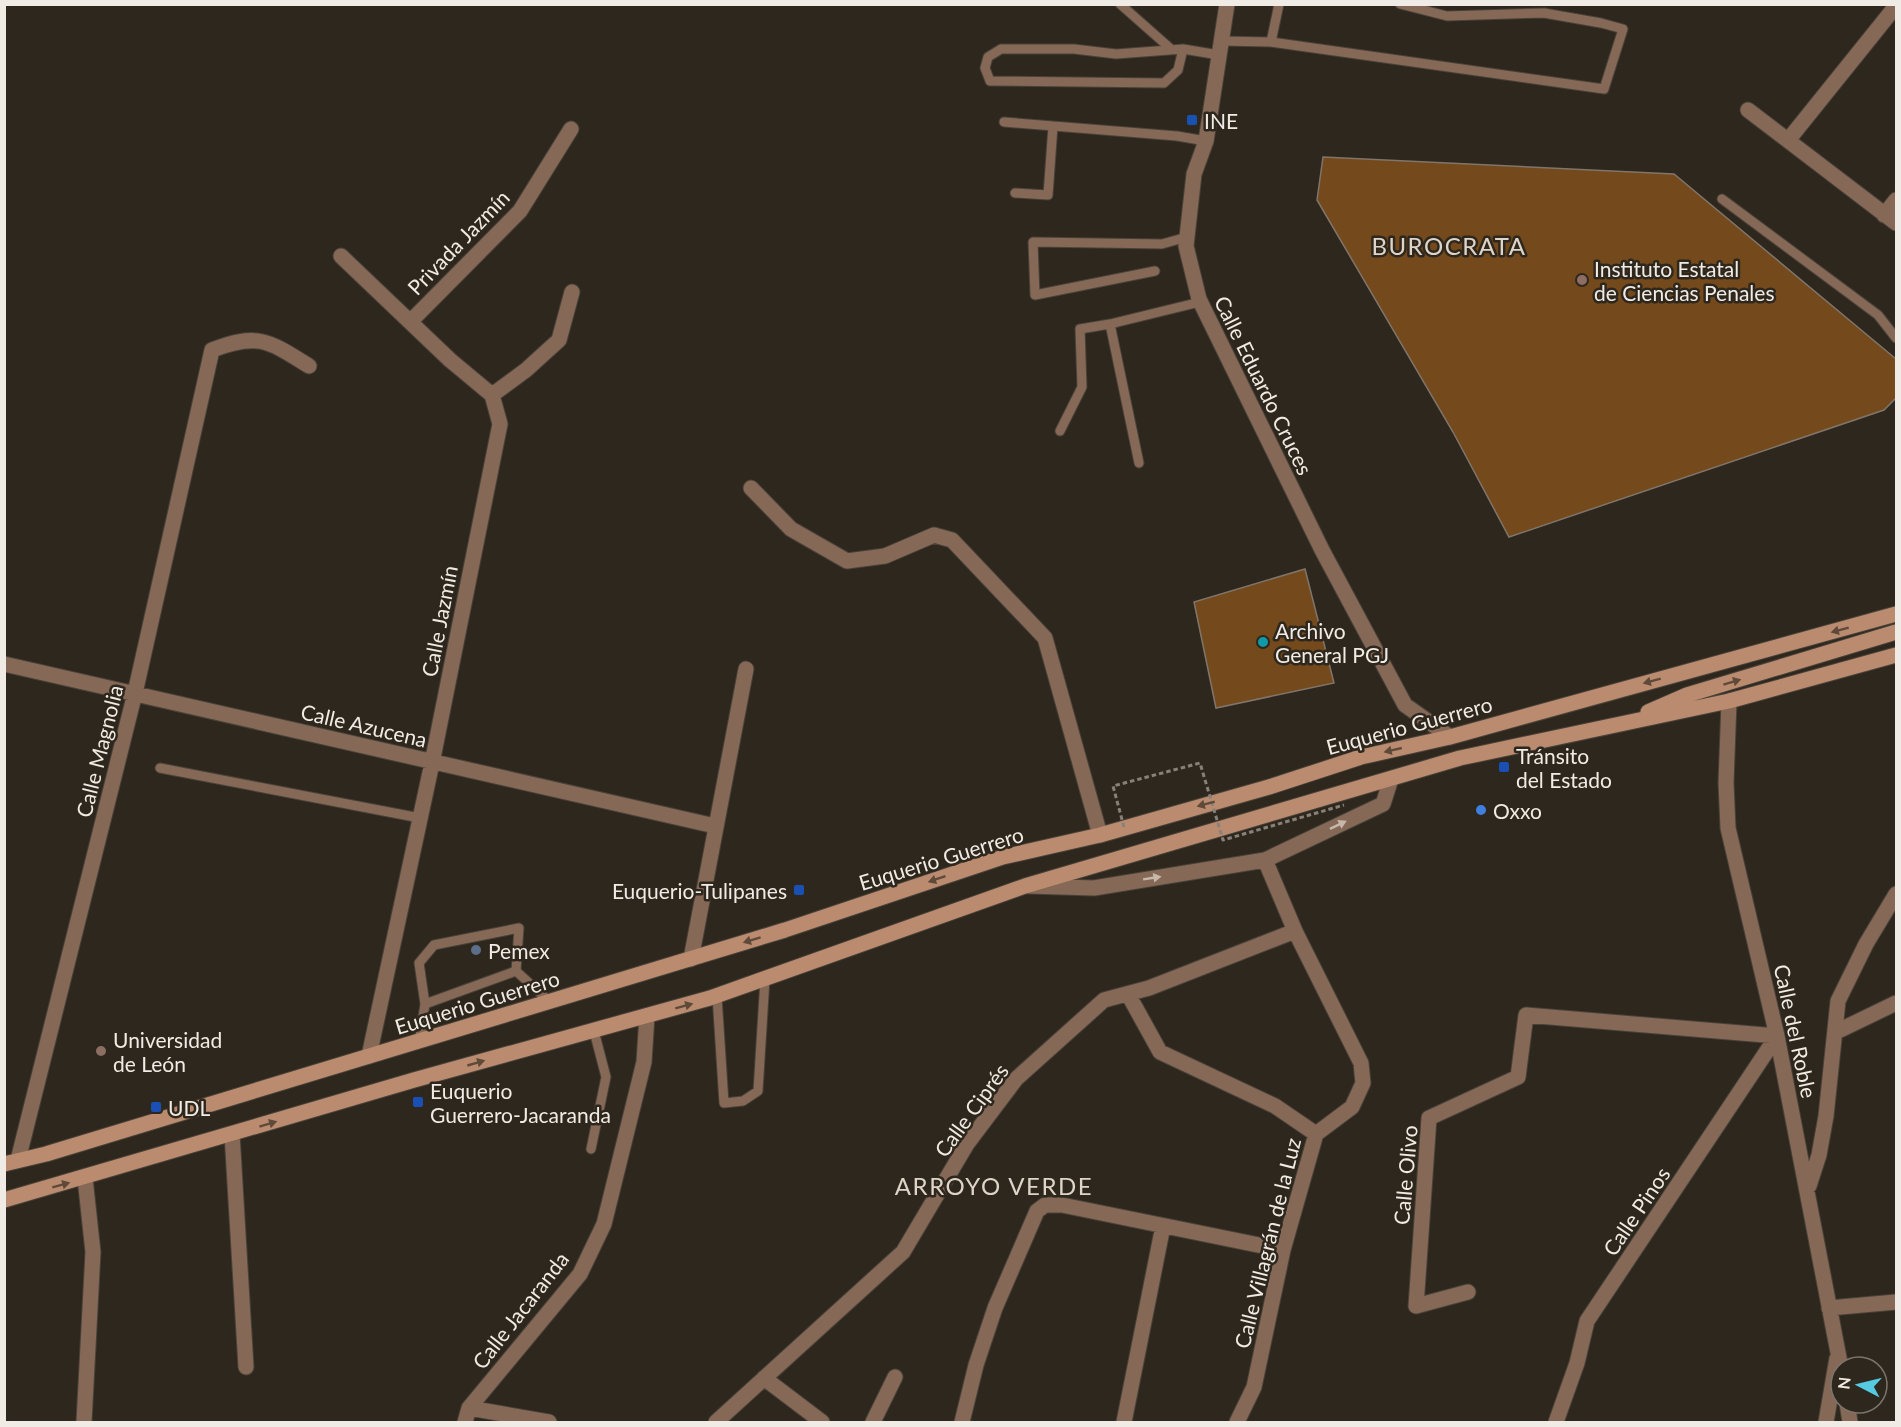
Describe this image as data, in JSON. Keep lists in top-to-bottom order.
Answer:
{
  "streets": {
    "main road": ["Euquerio Guerrero"],
    "street": [
      "Privada Jazmín",
      "Calle Eduardo Cruces",
      "Calle Jazmín",
      "Calle Azucena",
      "Calle Magnolia",
      "Calle del Roble",
      "Calle Ciprés",
      "Calle Olivo",
      "Calle Pinos",
      "Calle Villagrán de la Luz",
      "Calle Jacaranda"
    ]
  },
  "crossings": [
    ["Calle Eduardo Cruces", "Euquerio Guerrero"],
    ["Calle Jazmín", "Calle Azucena"],
    ["Calle Jazmín", "Euquerio Guerrero"],
    ["Calle Azucena", "Calle Magnolia"],
    ["Euquerio Guerrero", "Calle Magnolia"],
    ["Calle del Roble", "Calle Olivo"],
    ["Calle del Roble", "Calle Pinos"],
    ["Calle Ciprés", "Calle Villagrán de la Luz"],
    ["Calle Olivo", "Calle Pinos"]
  ],
  "districts": ["BUROCRATA", "ARROYO VERDE"],
  "places": {
    "transit": [
      "INE",
      "Tránsito del Estado",
      "Euquerio-Tulipanes",
      "Euquerio Guerrero-Jacaranda",
      "UDL"
    ],
    "other": [
      "Instituto Estatal de Ciencias Penales",
      "Archivo General PGJ",
      "Oxxo",
      "Pemex",
      "Universidad de León"
    ]
  },
  "north": "left"
}
